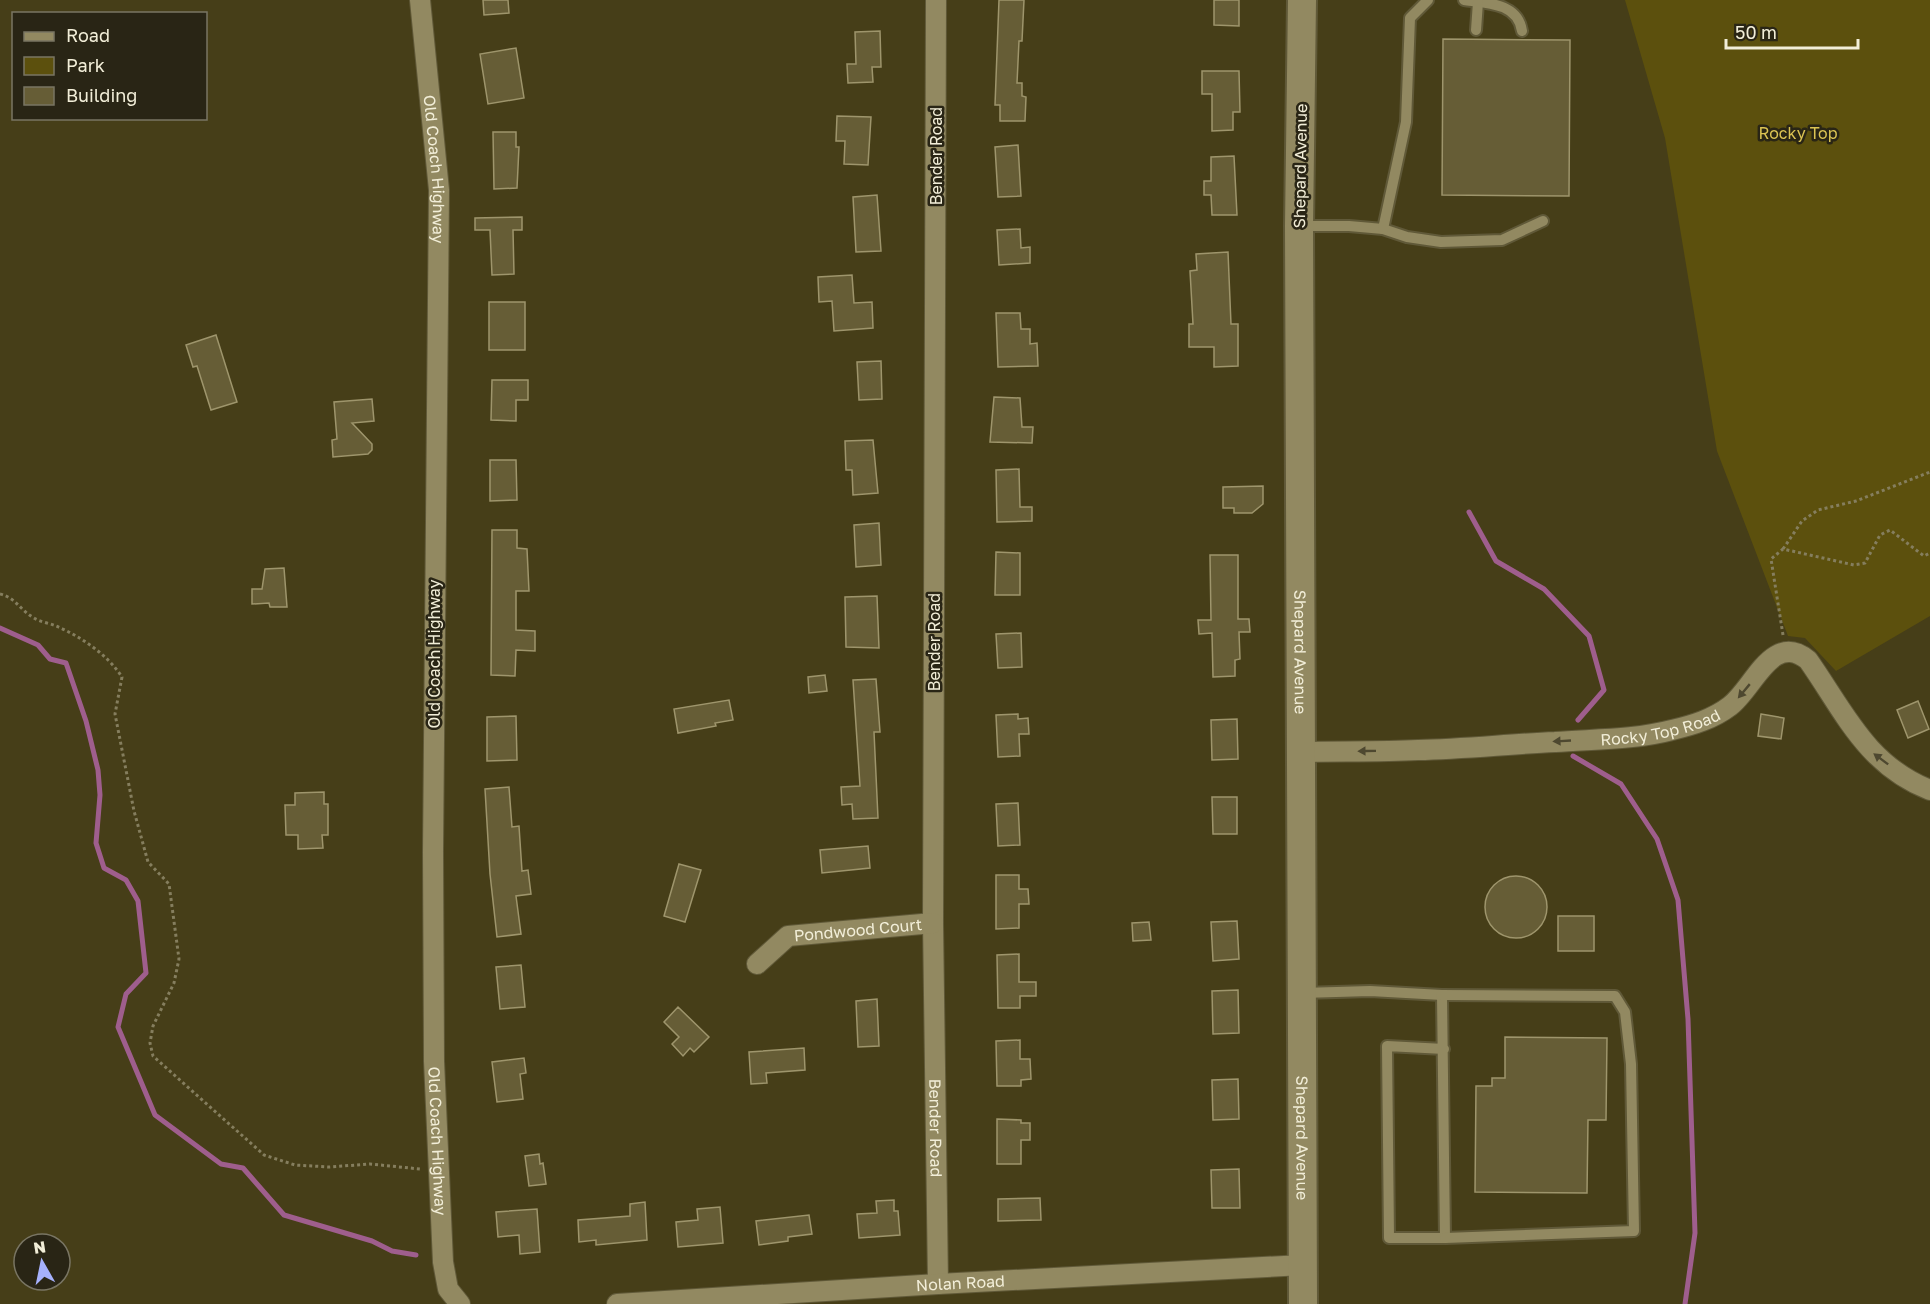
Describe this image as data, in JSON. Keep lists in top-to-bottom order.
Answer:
{
  "streets": {
    "main road": ["Shepard Avenue"],
    "street": [
      "Bender Road",
      "Old Coach Highway",
      "Rocky Top Road",
      "Pondwood Court",
      "Nolan Road"
    ]
  },
  "crossings": [
    ["Bender Road", "Pondwood Court"],
    ["Bender Road", "Nolan Road"],
    ["Shepard Avenue", "Rocky Top Road"],
    ["Shepard Avenue", "Nolan Road"]
  ],
  "one_way": ["Rocky Top Road"],
  "parks": ["Rocky Top"],
  "legend": ["Road", "Park", "Building"],
  "scale_bar": "50 m",
  "north": "top"
}
